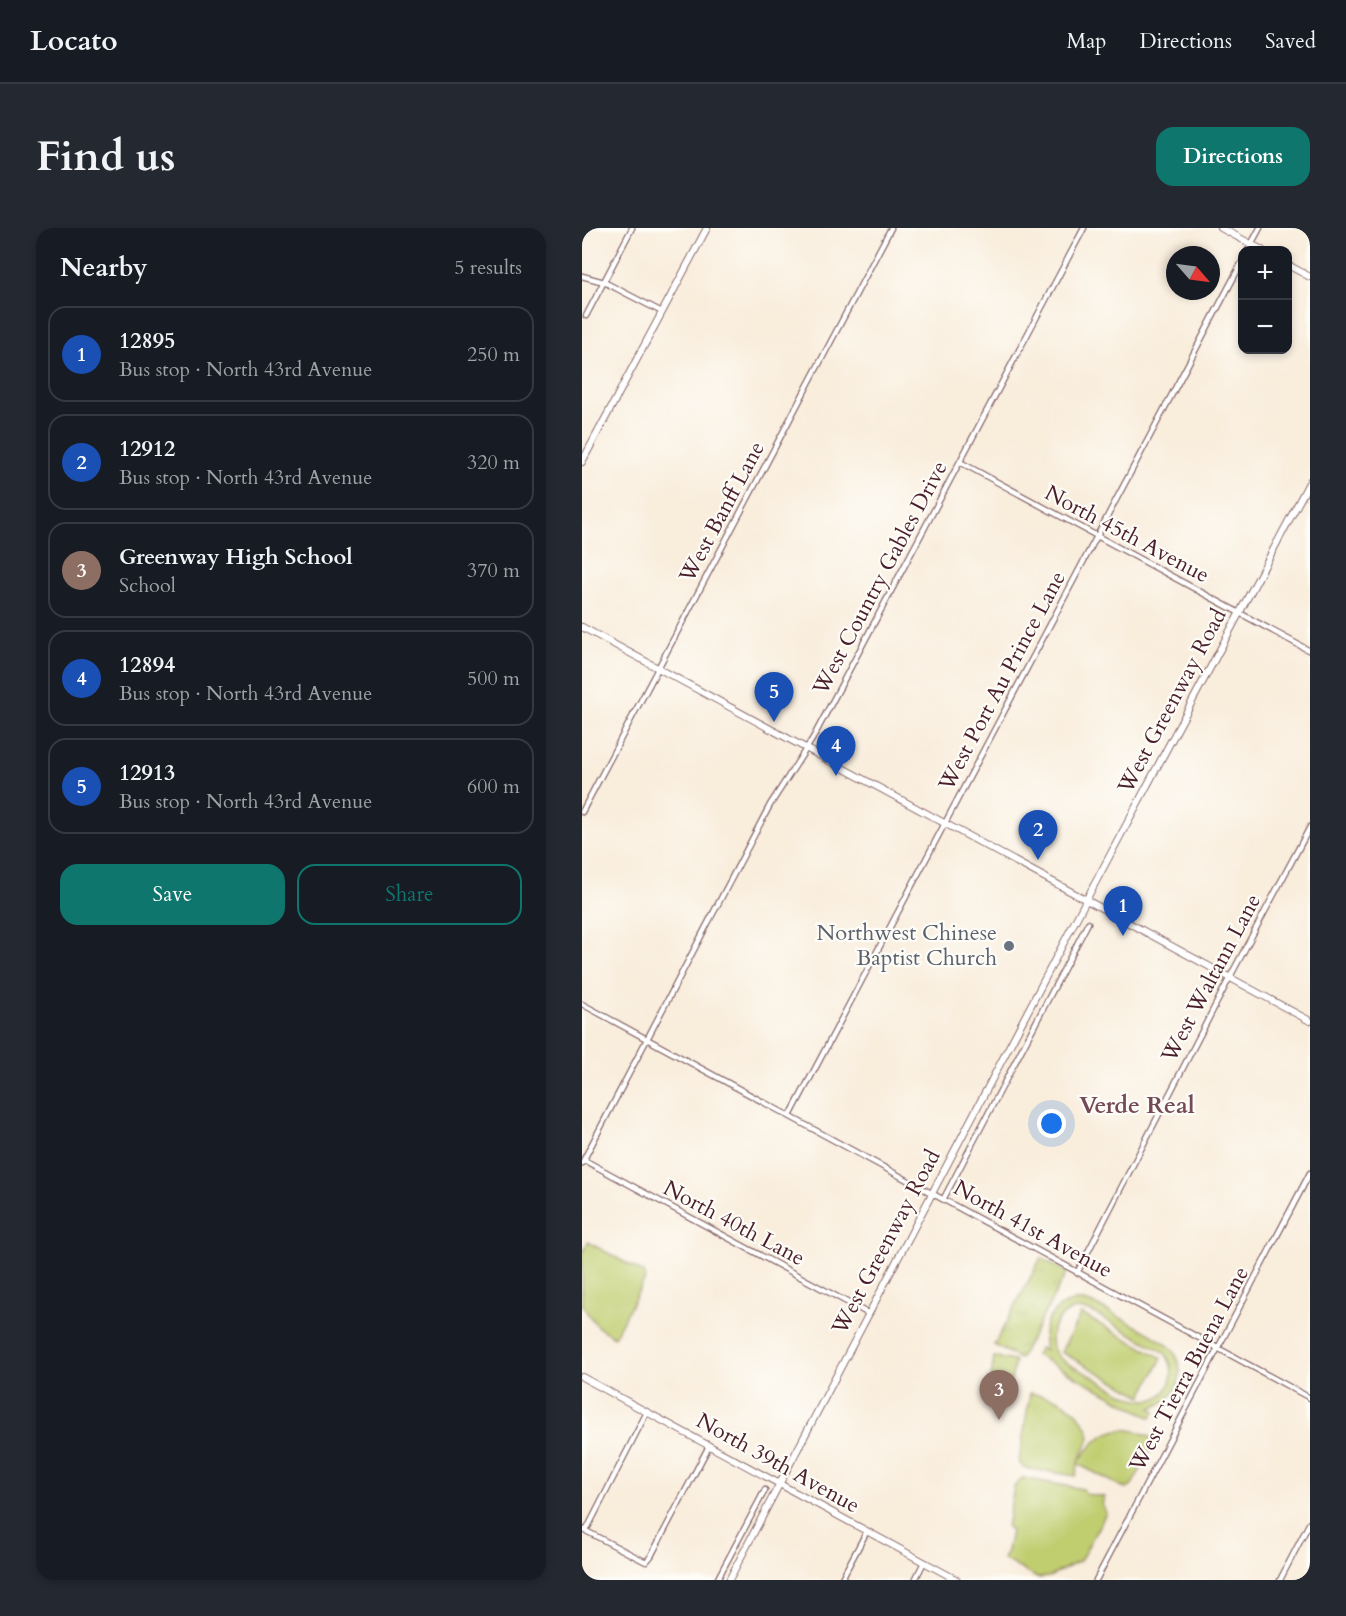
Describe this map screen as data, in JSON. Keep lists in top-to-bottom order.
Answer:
{
  "streets": {
    "main road": ["West Greenway Road", "North 39th Avenue"],
    "street": [
      "West Banff Lane",
      "North 45th Avenue",
      "West Country Gables Drive",
      "West Port Au Prince Lane",
      "West Waltann Lane",
      "North 40th Lane",
      "North 41st Avenue",
      "West Tierra Buena Lane"
    ]
  },
  "crossings": [
    ["North 45th Avenue", "West Country Gables Drive"],
    ["North 45th Avenue", "West Port Au Prince Lane"],
    ["North 45th Avenue", "West Greenway Road"],
    ["West Country Gables Drive", "North 40th Lane"],
    ["West Country Gables Drive", "North 41st Avenue"],
    ["West Port Au Prince Lane", "North 41st Avenue"],
    ["West Greenway Road", "North 40th Lane"],
    ["West Greenway Road", "North 41st Avenue"],
    ["West Greenway Road", "North 39th Avenue"],
    ["West Waltann Lane", "North 41st Avenue"],
    ["North 41st Avenue", "West Tierra Buena Lane"]
  ],
  "districts": ["Verde Real"],
  "places": ["Northwest Chinese Baptist Church"],
  "north": "bottom right",
  "page": {
    "header": "Locato",
    "nav": ["Map", "Directions", "Saved"],
    "buttons": [
      "Directions",
      ["Save", "Share"]
    ],
    "title": "Find us",
    "heading": ["Nearby", "5 results"],
    "map_buttons": ["+", "−"],
    "list": [
      {
        "mark": "1",
        "name": "12895",
        "note": "Bus stop · North 43rd Avenue",
        "value": "250 m"
      },
      {
        "mark": "2",
        "name": "12912",
        "note": "Bus stop · North 43rd Avenue",
        "value": "320 m"
      },
      {
        "mark": "3",
        "name": "Greenway High School",
        "note": "School",
        "value": "370 m"
      },
      {
        "mark": "4",
        "name": "12894",
        "note": "Bus stop · North 43rd Avenue",
        "value": "500 m"
      },
      {
        "mark": "5",
        "name": "12913",
        "note": "Bus stop · North 43rd Avenue",
        "value": "600 m"
      }
    ],
    "pins": [
      "5",
      "4",
      "2",
      "1",
      "3"
    ]
  }
}
